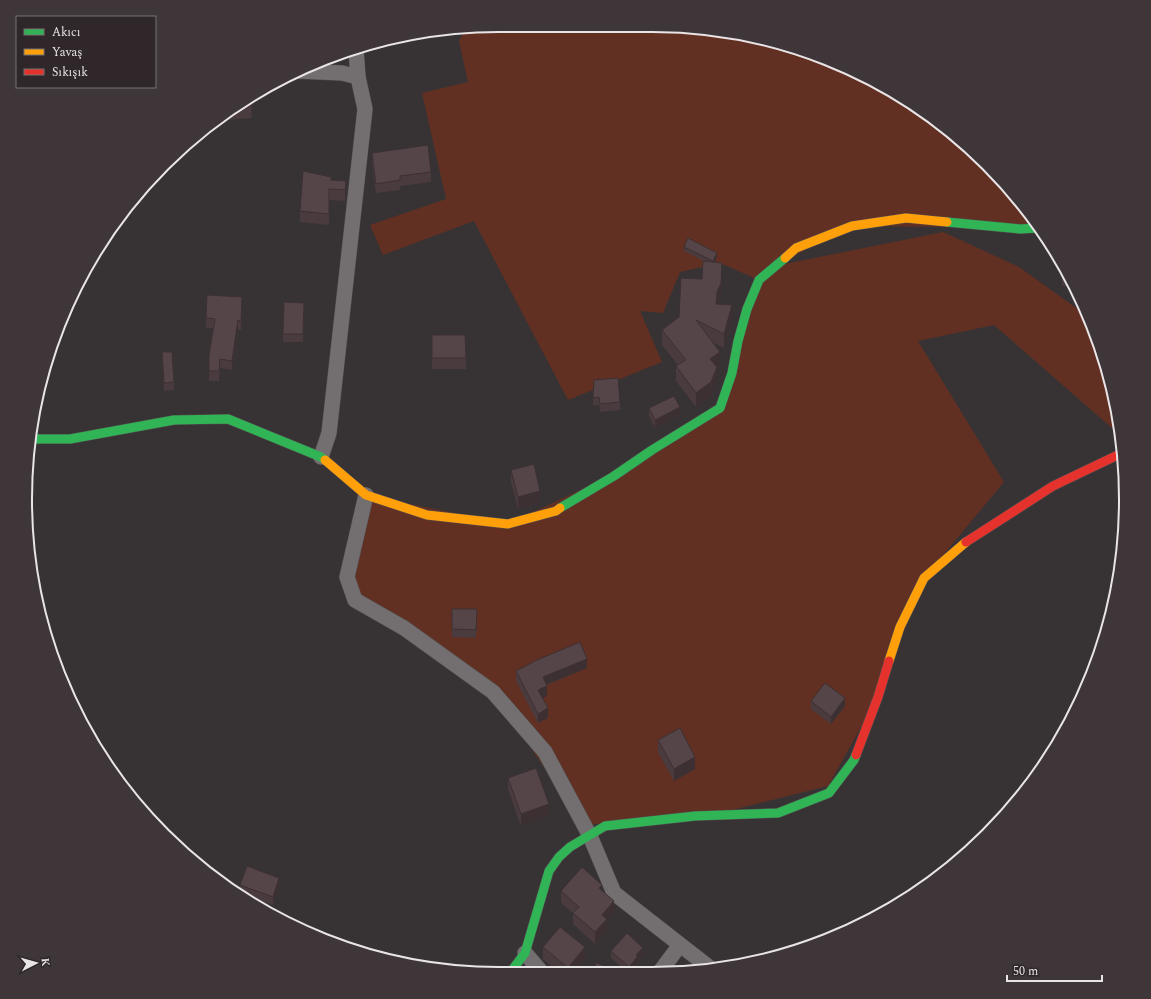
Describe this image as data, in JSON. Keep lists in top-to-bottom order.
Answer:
{
  "legend": ["Akıcı", "Yavaş", "Sıkışık"],
  "scale_bar": "50 m",
  "north": "right"
}
